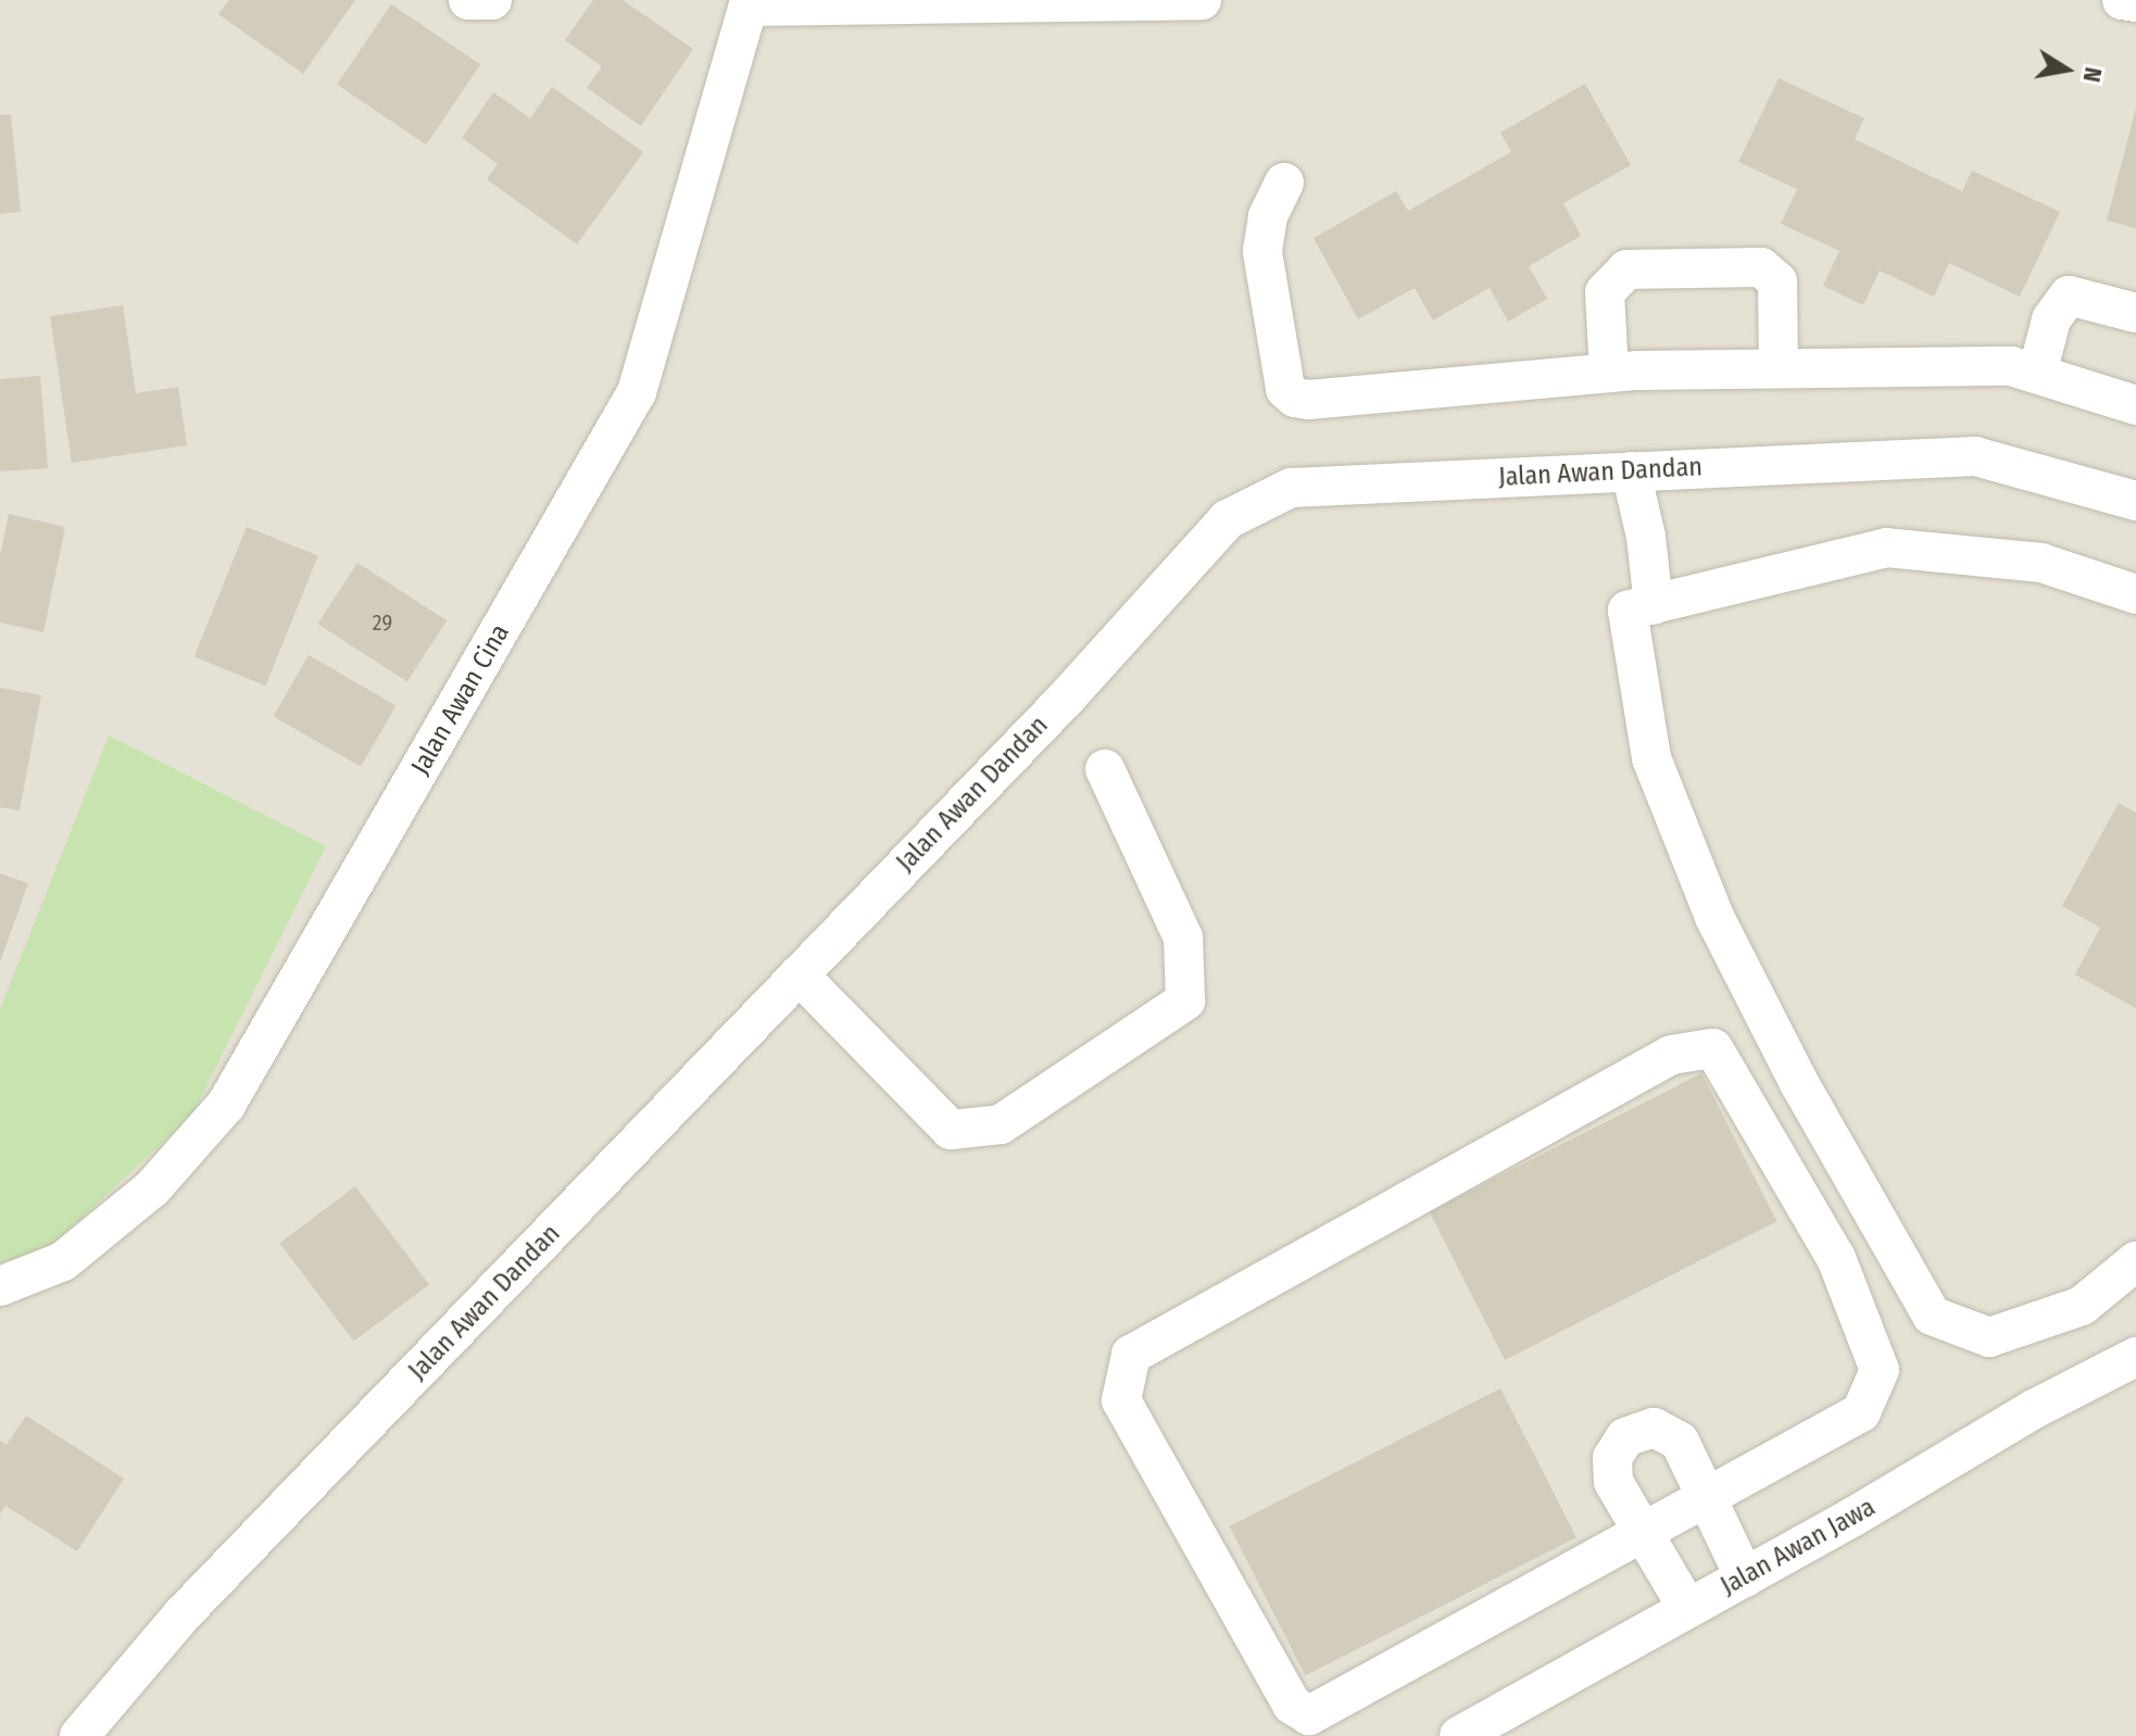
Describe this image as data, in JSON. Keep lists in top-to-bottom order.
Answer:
{
  "streets": {
    "street": ["Jalan Awan Dandan", "Jalan Awan Cina", "Jalan Awan Jawa"]
  },
  "house_numbers": ["29"],
  "north": "right"
}
